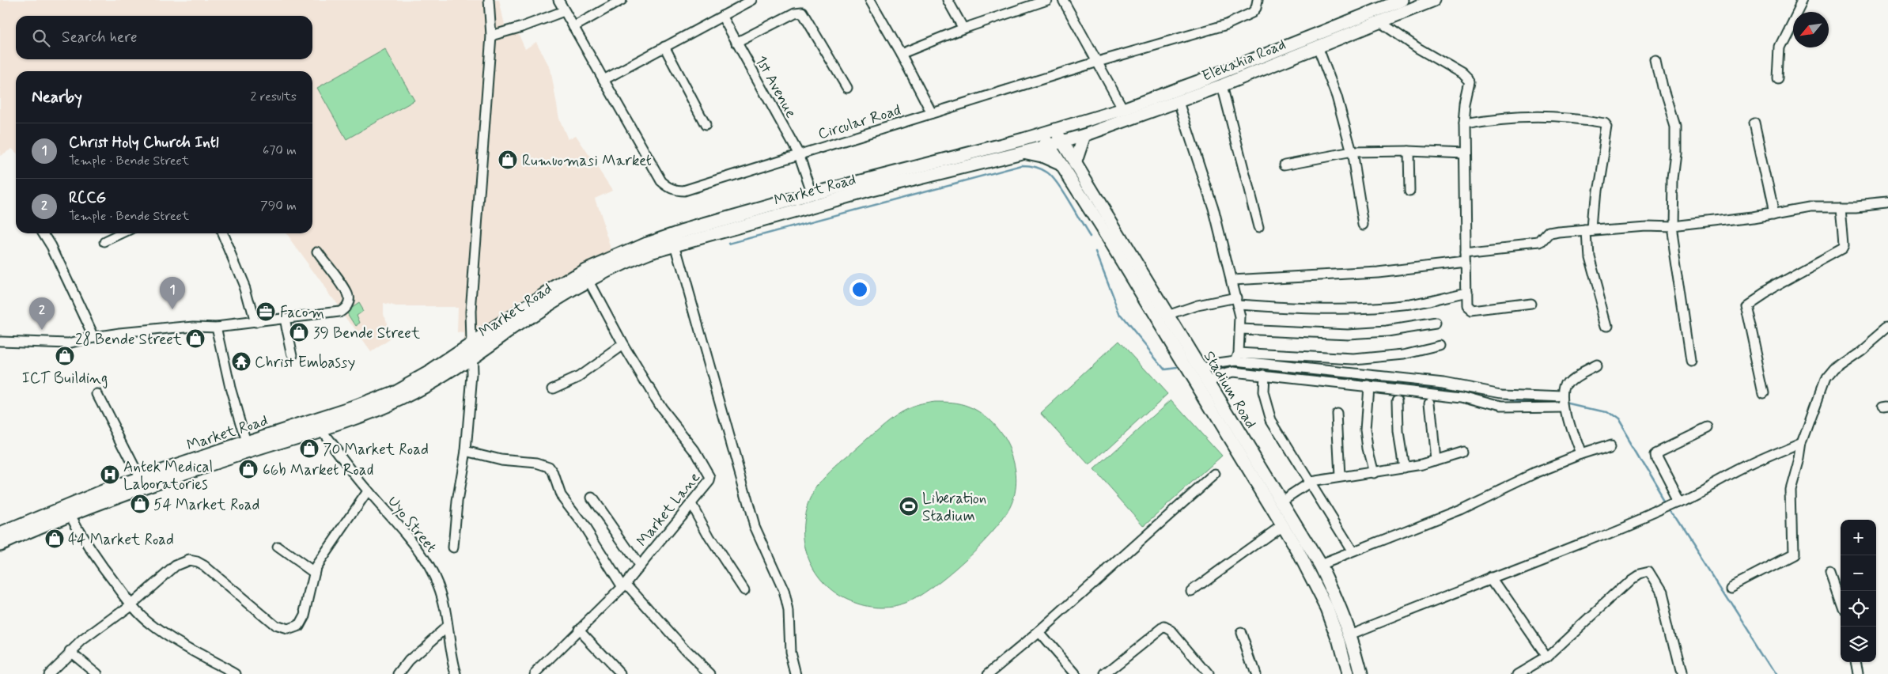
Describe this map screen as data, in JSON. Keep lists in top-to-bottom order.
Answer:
{
  "streets": {
    "main road": ["Elekahia Road", "Market Road", "Stadium Road"],
    "street": [
      "1st Avenue",
      "Circular Road",
      "Market Lane",
      "Uyo Street"
    ]
  },
  "crossings": [
    ["Elekahia Road", "Market Road"],
    ["Elekahia Road", "Stadium Road"],
    ["1st Avenue", "Circular Road"],
    ["1st Avenue", "Market Road"],
    ["Market Road", "Stadium Road"],
    ["Market Road", "Market Lane"],
    ["Market Road", "Uyo Street"]
  ],
  "places": {
    "shop": [
      "Rumuomasi Market",
      "39 Bende Street",
      "28 Bende Street",
      "ICT Building",
      "70 Market Road",
      "66b Market Road",
      "54 Market Road",
      "44 Market Road"
    ],
    "office": ["Facom"],
    "temple": ["Christ Embassy"],
    "hospital": ["Antek Medical Laboratories"],
    "sports": ["Liberation Stadium"]
  },
  "north": "bottom left",
  "page": {
    "search": "Search here",
    "heading": ["Nearby", "2 results"],
    "list": [
      {
        "mark": "1",
        "name": "Christ Holy Church Intl",
        "note": "Temple · Bende Street",
        "value": "670 m"
      },
      {
        "mark": "2",
        "name": "RCCG",
        "note": "Temple · Bende Street",
        "value": "790 m"
      }
    ],
    "pins": ["1", "2"],
    "map_buttons": ["+", "−"]
  }
}
